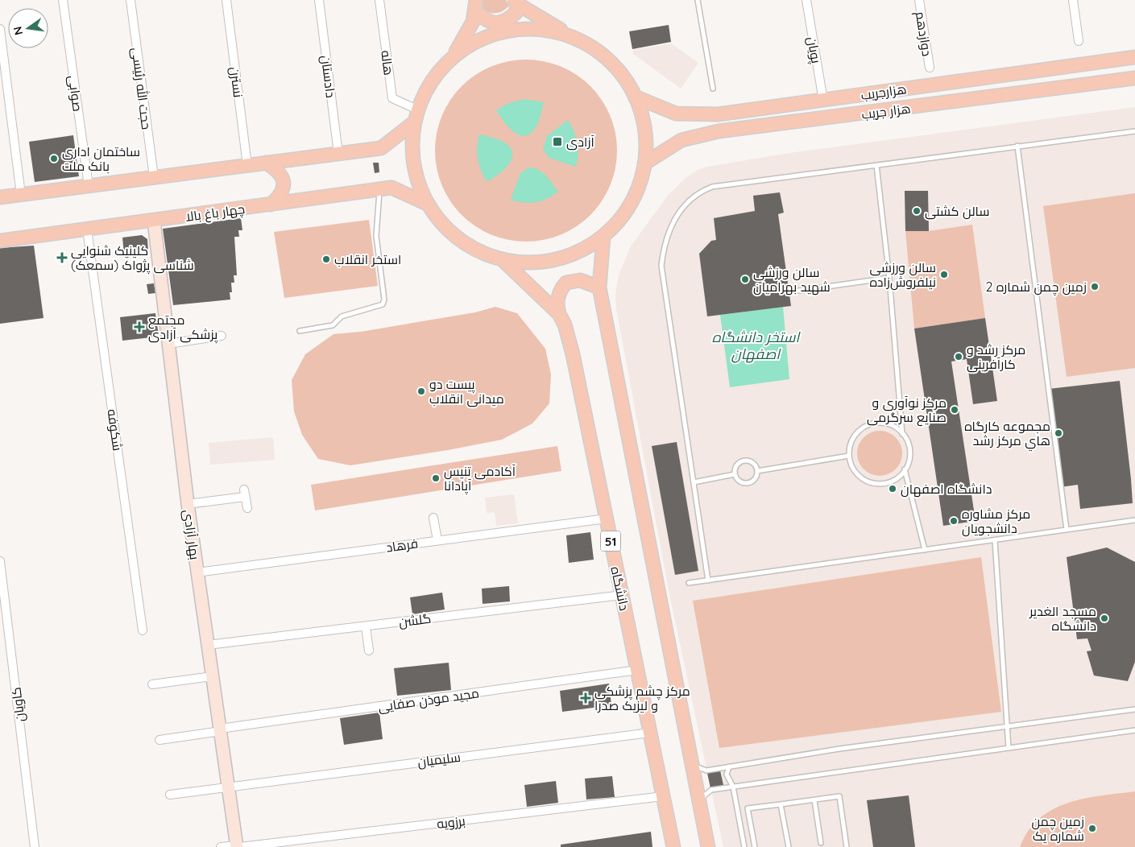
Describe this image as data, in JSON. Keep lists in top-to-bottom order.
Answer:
{
  "streets": {
    "main road": [
      "هزارجریب",
      "هزار جریب",
      "چهار باغ بالا",
      "51",
      "دانشگاه"
    ],
    "street": [
      "دوازدهم",
      "پویان",
      "هاله",
      "دادستان",
      "نسترن",
      "حجت الله رئیسی",
      "صوابی",
      "شکوفه",
      "بهار آزادی",
      "فرهاد",
      "گلشن",
      "مجید موذن صفایی",
      "کاویان",
      "سلیمیان",
      "برزویه"
    ]
  },
  "crossings": [
    ["پویان", "هزارجریب"],
    ["چهار باغ بالا", "شکوفه"],
    ["چهار باغ بالا", "بهار آزادی"],
    ["بهار آزادی", "فرهاد"],
    ["بهار آزادی", "گلشن"],
    ["بهار آزادی", "مجید موذن صفایی"],
    ["بهار آزادی", "سلیمیان"],
    ["بهار آزادی", "برزویه"],
    ["فرهاد", "دانشگاه"],
    ["دانشگاه", "گلشن"],
    ["دانشگاه", "مجید موذن صفایی"],
    ["دانشگاه", "سلیمیان"],
    ["دانشگاه", "برزویه"]
  ],
  "water": ["استخر دانشگاه اصفهان"],
  "places": {
    "transit": ["آزادی"],
    "other": [
      "ساختمان اداری بانک ملت",
      "سالن کشتی",
      "استخر انقلاب",
      "سالن ورزشی نیلفروش‌زاده",
      "سالن ورزشی شهید بهرامیان",
      "زمین چمن شماره 2",
      "مرکز رشد و کارآفرینی",
      "پیست دو میدانی انقلاب",
      "مرکز نوآوری و صنایع سرگرمی",
      "مجموعه کارگاه هاي مرکز رشد",
      "آکادمی تنیس آپادانا",
      "دانشگاه اصفهان",
      "مرکز مشاوره دانشجویان",
      "مسجد الغدیر دانشگاه",
      "زمین چمن شماره یک"
    ],
    "health": ["کلینیک شنوایی شناسی پژواک (سمعک)", "مجتمع پزشکی آزادی", "مرکز چشم پزشکی و لیزیک صدرا"]
  },
  "north": "left"
}
